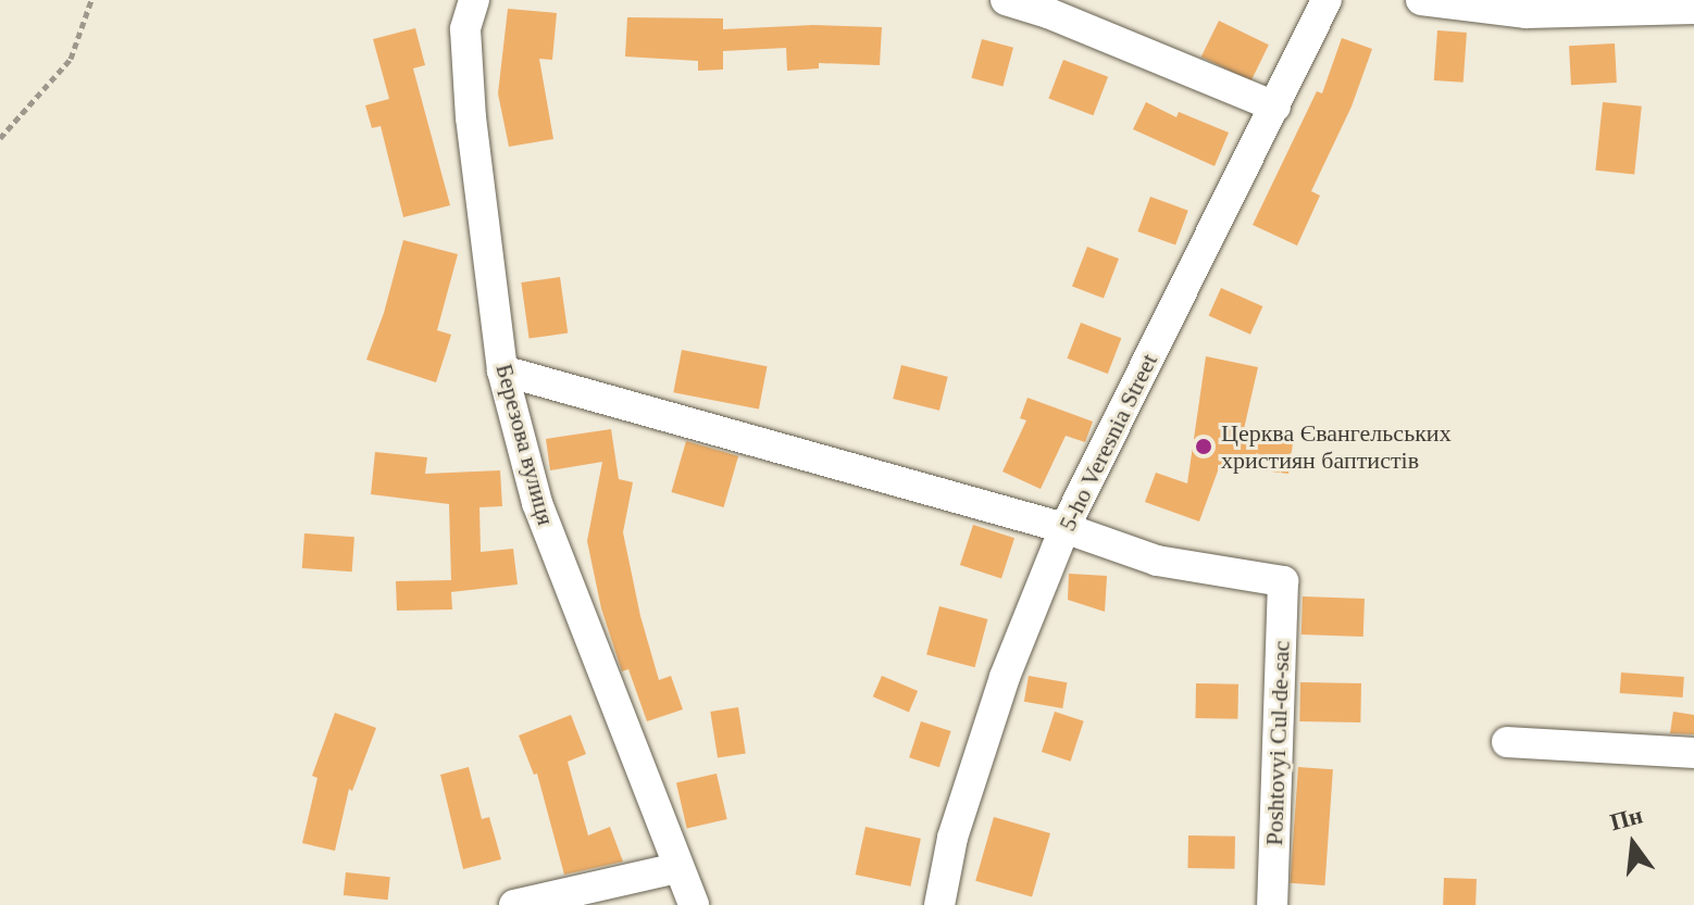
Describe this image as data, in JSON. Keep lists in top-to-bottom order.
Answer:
{
  "streets": {
    "street": ["5-ho Veresnia Street", "Березова вулиця", "Poshtovyi Cul-de-sac"]
  },
  "crossings": [
    ["5-ho Veresnia Street", "Poshtovyi Cul-de-sac"]
  ],
  "places": ["Церква Євангельських християн баптистів"],
  "north": "top"
}
